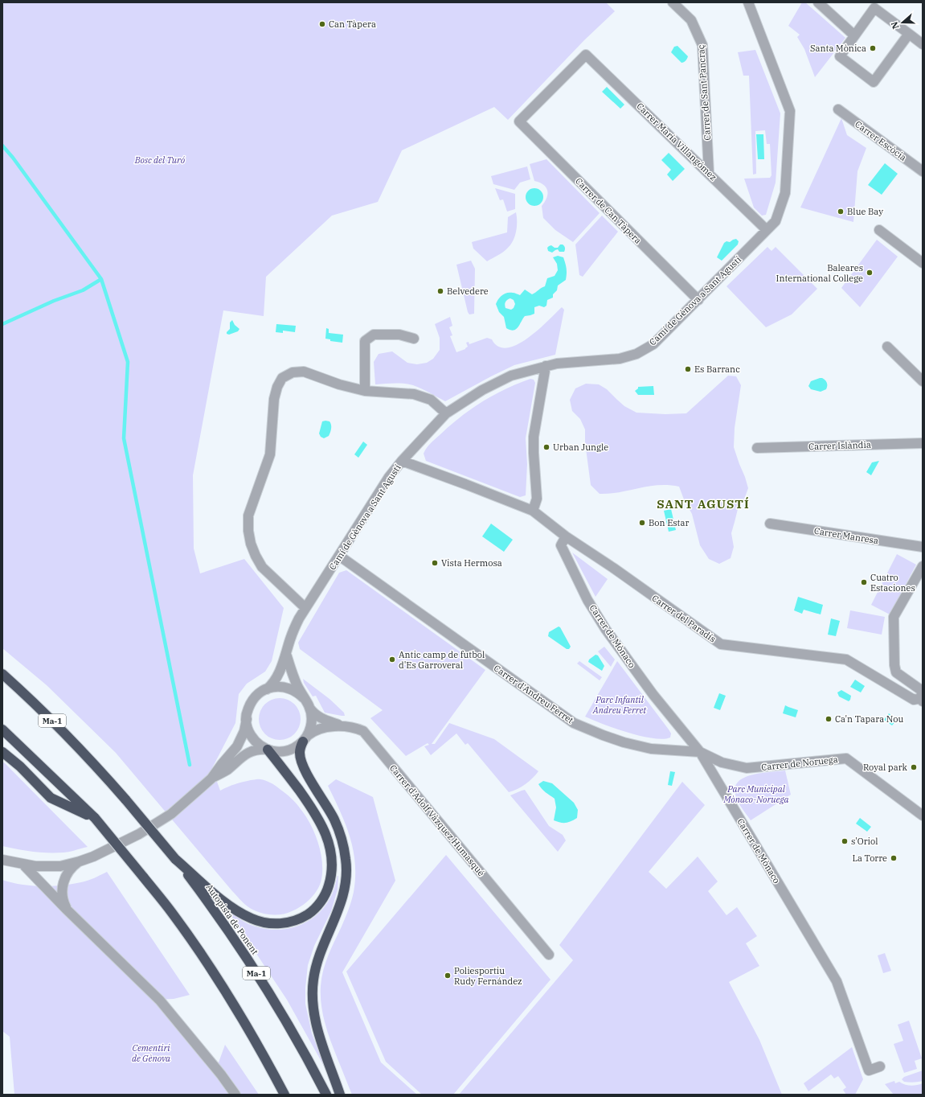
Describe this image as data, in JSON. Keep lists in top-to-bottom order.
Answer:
{
  "streets": {
    "highway": ["Ma-1", "Autopista de Ponent"],
    "street": [
      "Carrer de Sant Pancraç",
      "Carrer Escòcia",
      "Carrer María Villangómez",
      "Carrer de Can Tàpera",
      "Camí de Gènova a Sant Agustí",
      "Carrer Islàndia",
      "Carrer Manresa",
      "Carrer del Paradís",
      "Carrer de Mònaco",
      "Carrer d'Andreu Ferret",
      "Carrer de Noruega",
      "Carrer d'Adolf Vázquez Humasqué"
    ]
  },
  "crossings": [
    ["Carrer de Sant Pancraç", "Carrer María Villangómez"],
    ["Carrer María Villangómez", "Carrer de Can Tàpera"],
    ["Carrer María Villangómez", "Camí de Gènova a Sant Agustí"],
    ["Carrer de Can Tàpera", "Camí de Gènova a Sant Agustí"],
    ["Camí de Gènova a Sant Agustí", "Carrer d'Andreu Ferret"],
    ["Camí de Gènova a Sant Agustí", "Carrer d'Adolf Vázquez Humasqué"],
    ["Carrer del Paradís", "Carrer de Mònaco"],
    ["Carrer de Mònaco", "Carrer d'Andreu Ferret"],
    ["Carrer de Mònaco", "Carrer de Noruega"],
    ["Carrer d'Andreu Ferret", "Carrer de Noruega"],
    ["Ma-1", "Autopista de Ponent"]
  ],
  "districts": ["SANT AGUSTÍ"],
  "parks": [
    "Bosc del Turó",
    "Parc Infantil Andreu Ferret",
    "Parc Municipal Mònaco-Noruega",
    "Cementiri de Gènova"
  ],
  "places": [
    "Can Tàpera",
    "Santa Mònica",
    "Blue Bay",
    "Baleares International College",
    "Belvedere",
    "Es Barranc",
    "Urban Jungle",
    "Bon Estar",
    "Vista Hermosa",
    "Cuatro Estaciones",
    "Antic camp de futbol d'Es Garroveral",
    "Ca'n Tapara Nou",
    "Royal park",
    "s'Oriol",
    "La Torre",
    "Poliesportiu Rudy Fernández"
  ],
  "north": "left"
}
